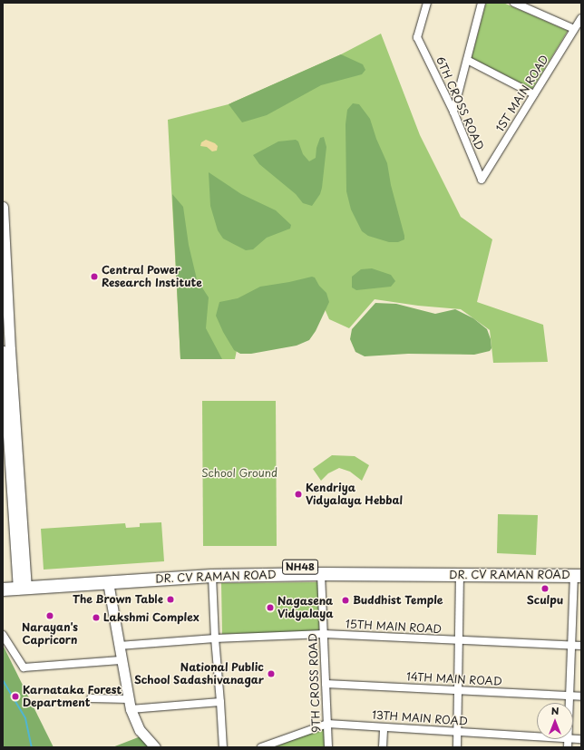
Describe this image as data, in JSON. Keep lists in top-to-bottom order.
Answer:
{
  "streets": {
    "highway": ["NH48", "DR. CV RAMAN ROAD"],
    "street": [
      "1ST MAIN ROAD",
      "6TH CROSS ROAD",
      "15TH MAIN ROAD",
      "14TH MAIN ROAD",
      "9TH CROSS ROAD",
      "13TH MAIN ROAD"
    ]
  },
  "crossings": [
    ["1ST MAIN ROAD", "6TH CROSS ROAD"],
    ["DR. CV RAMAN ROAD", "9TH CROSS ROAD"],
    ["15TH MAIN ROAD", "9TH CROSS ROAD"],
    ["14TH MAIN ROAD", "9TH CROSS ROAD"],
    ["9TH CROSS ROAD", "13TH MAIN ROAD"]
  ],
  "parks": ["School Ground"],
  "places": [
    "Central Power Research Institute",
    "Kendriya Vidyalaya Hebbal",
    "Sculpu",
    "The Brown Table",
    "Buddhist Temple",
    "Nagasena Vidyalaya",
    "Narayan's Capricorn",
    "Lakshmi Complex",
    "National Public School Sadashivanagar",
    "Karnataka Forest Department"
  ],
  "north": "top"
}
